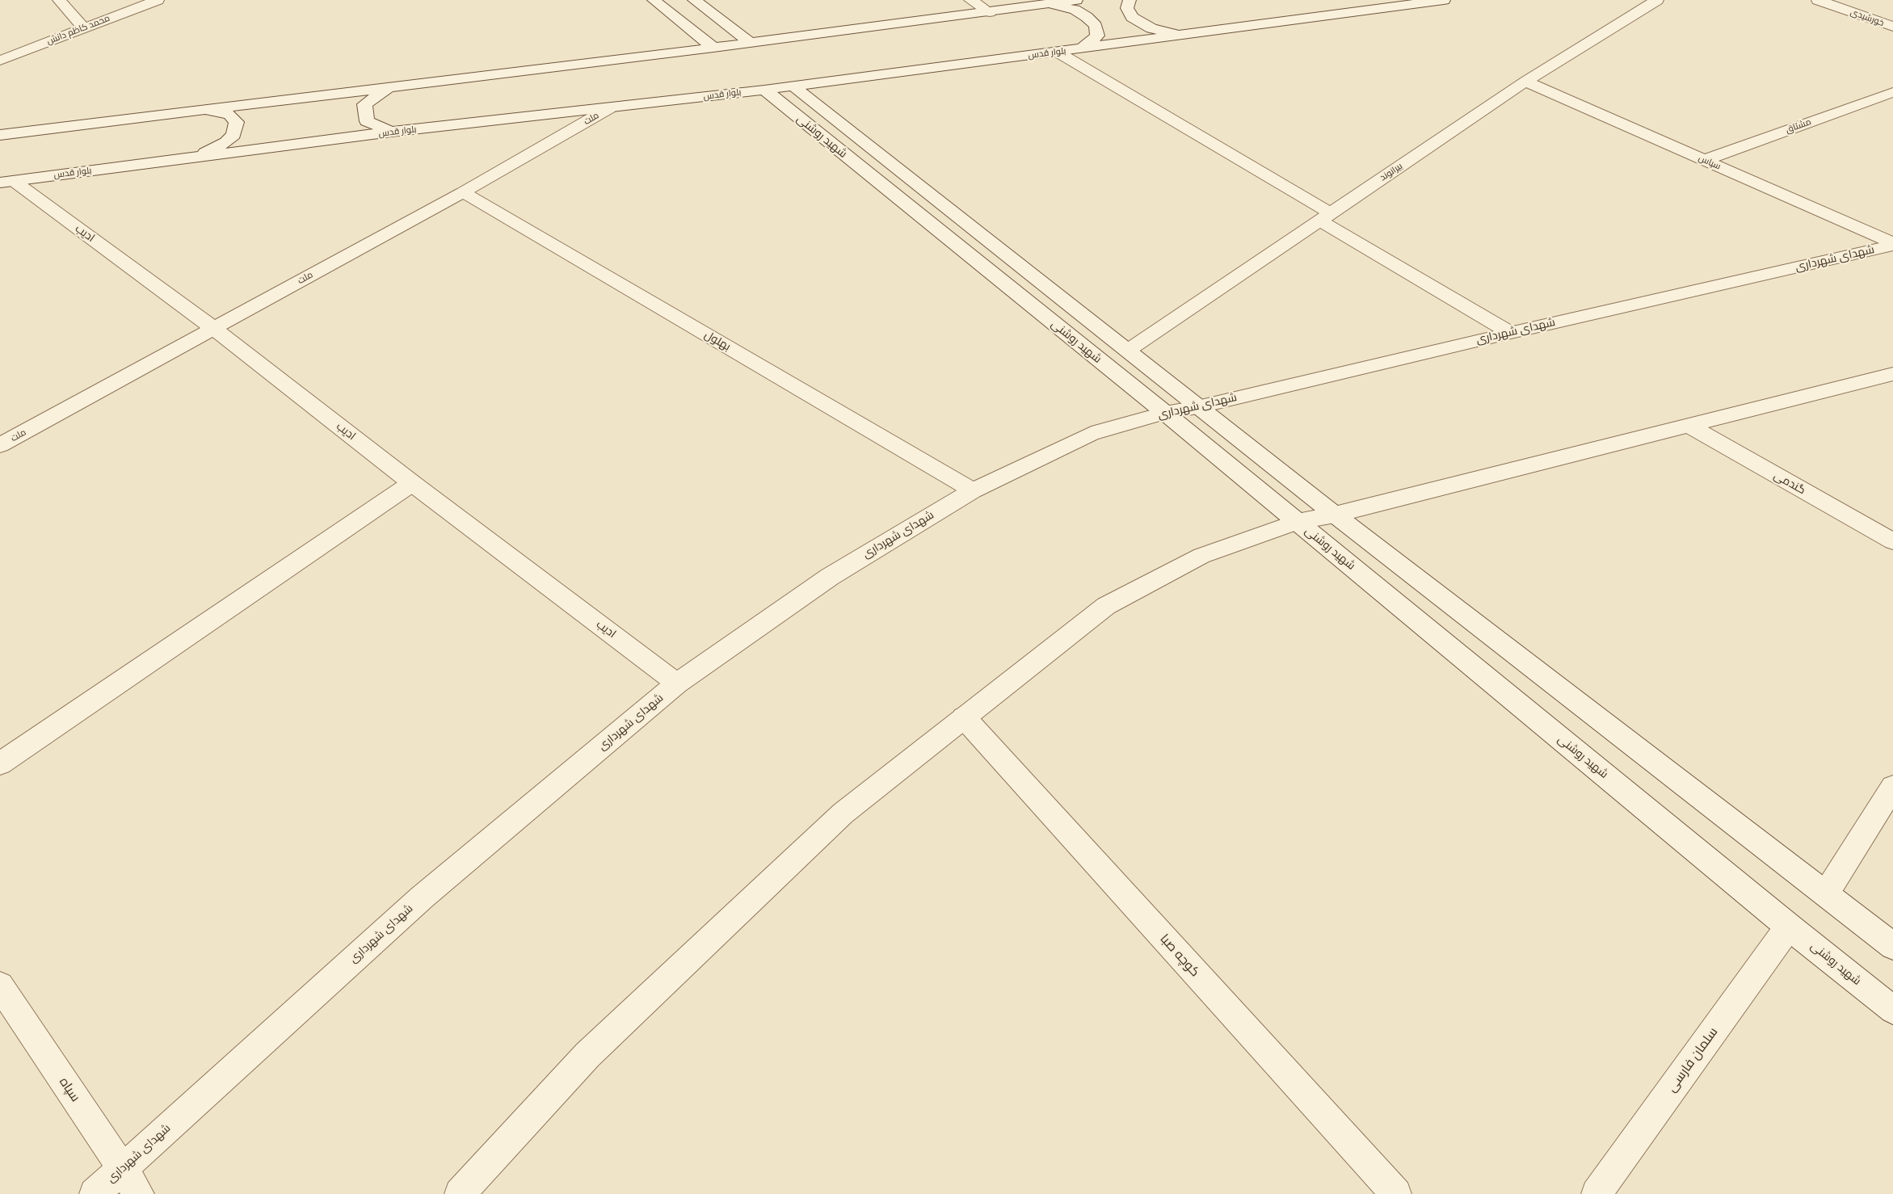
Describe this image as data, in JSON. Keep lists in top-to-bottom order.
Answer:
{
  "streets": {
    "street": [
      "خورشیدی",
      "محمد کاظم دانش",
      "بلوار قدس",
      "ملت",
      "مشتاق",
      "شهید روشنی",
      "سپاس",
      "بیرانوند",
      "ادیب",
      "شهدای شهرداری",
      "بهلول",
      "گندمی",
      "کوچه صبا",
      "سلمان فارسی",
      "سپاه"
    ]
  },
  "crossings": [
    ["بلوار قدس", "ملت"],
    ["بلوار قدس", "شهید روشنی"],
    ["بلوار قدس", "ادیب"],
    ["ملت", "ادیب"],
    ["ملت", "بهلول"],
    ["مشتاق", "سپاس"],
    ["شهید روشنی", "بیرانوند"],
    ["شهید روشنی", "شهدای شهرداری"],
    ["شهید روشنی", "سلمان فارسی"],
    ["سپاس", "بیرانوند"],
    ["سپاس", "شهدای شهرداری"],
    ["ادیب", "شهدای شهرداری"],
    ["شهدای شهرداری", "بهلول"],
    ["شهدای شهرداری", "سپاه"]
  ]
}
